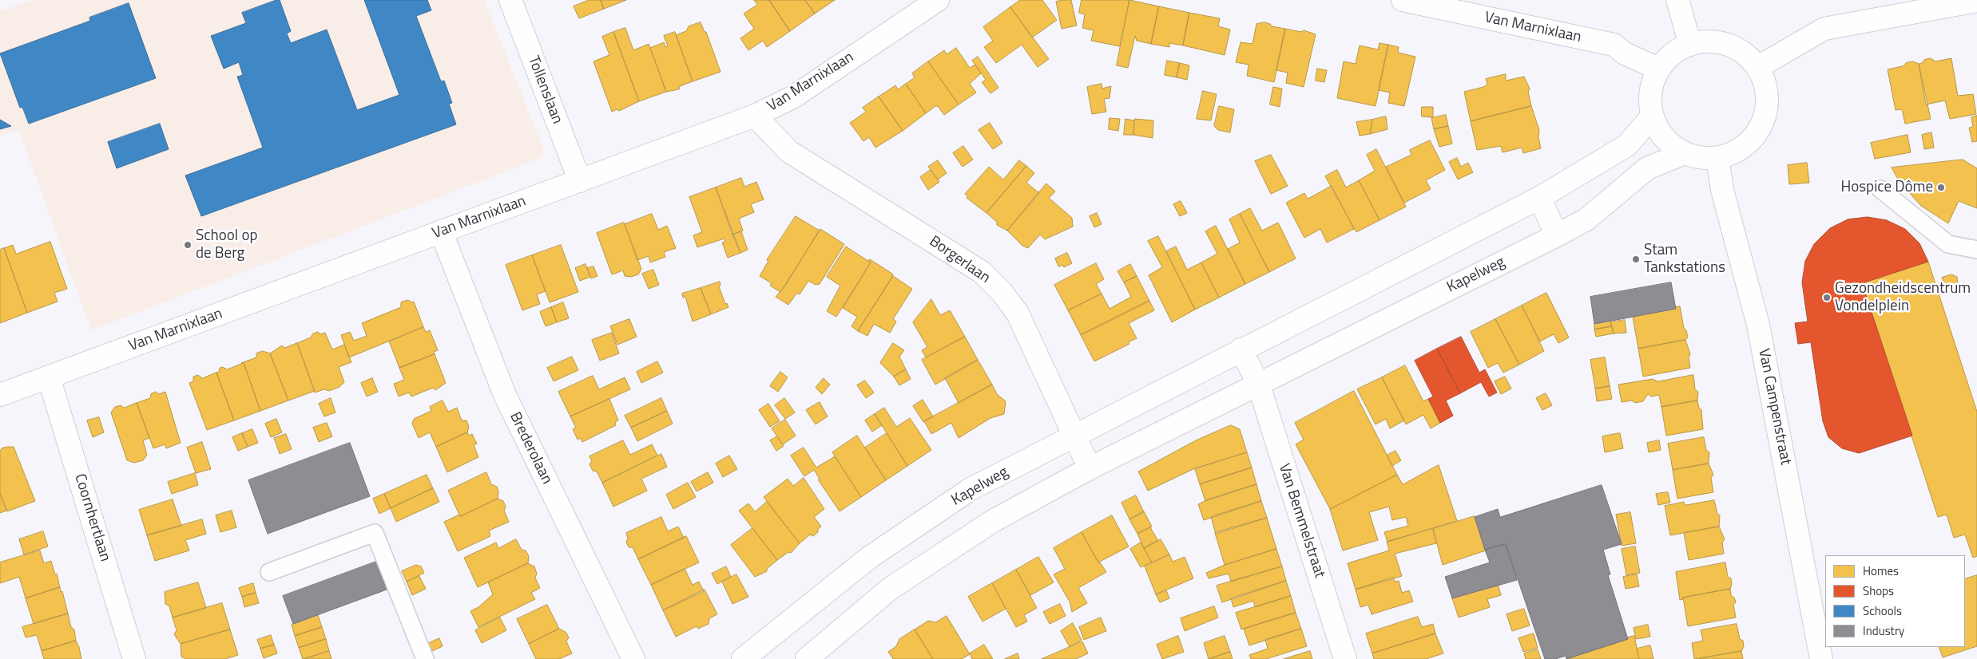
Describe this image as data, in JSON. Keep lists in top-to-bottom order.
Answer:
{
  "streets": {
    "street": [
      "Van Marnixlaan",
      "Tollenslaan",
      "Borgerlaan",
      "Kapelweg",
      "Van Campenstraat",
      "Brederolaan",
      "Coornhertlaan",
      "Van Bemmelstraat"
    ]
  },
  "crossings": [
    ["Van Marnixlaan", "Tollenslaan"],
    ["Van Marnixlaan", "Borgerlaan"],
    ["Van Marnixlaan", "Kapelweg"],
    ["Van Marnixlaan", "Van Campenstraat"],
    ["Van Marnixlaan", "Brederolaan"],
    ["Van Marnixlaan", "Coornhertlaan"],
    ["Borgerlaan", "Kapelweg"],
    ["Kapelweg", "Van Campenstraat"],
    ["Kapelweg", "Van Bemmelstraat"]
  ],
  "places": [
    "Hospice Dôme",
    "School op de Berg",
    "Stam Tankstations",
    "Gezondheidscentrum Vondelplein"
  ],
  "legend": [
    "Homes",
    "Shops",
    "Schools",
    "Industry"
  ]
}
